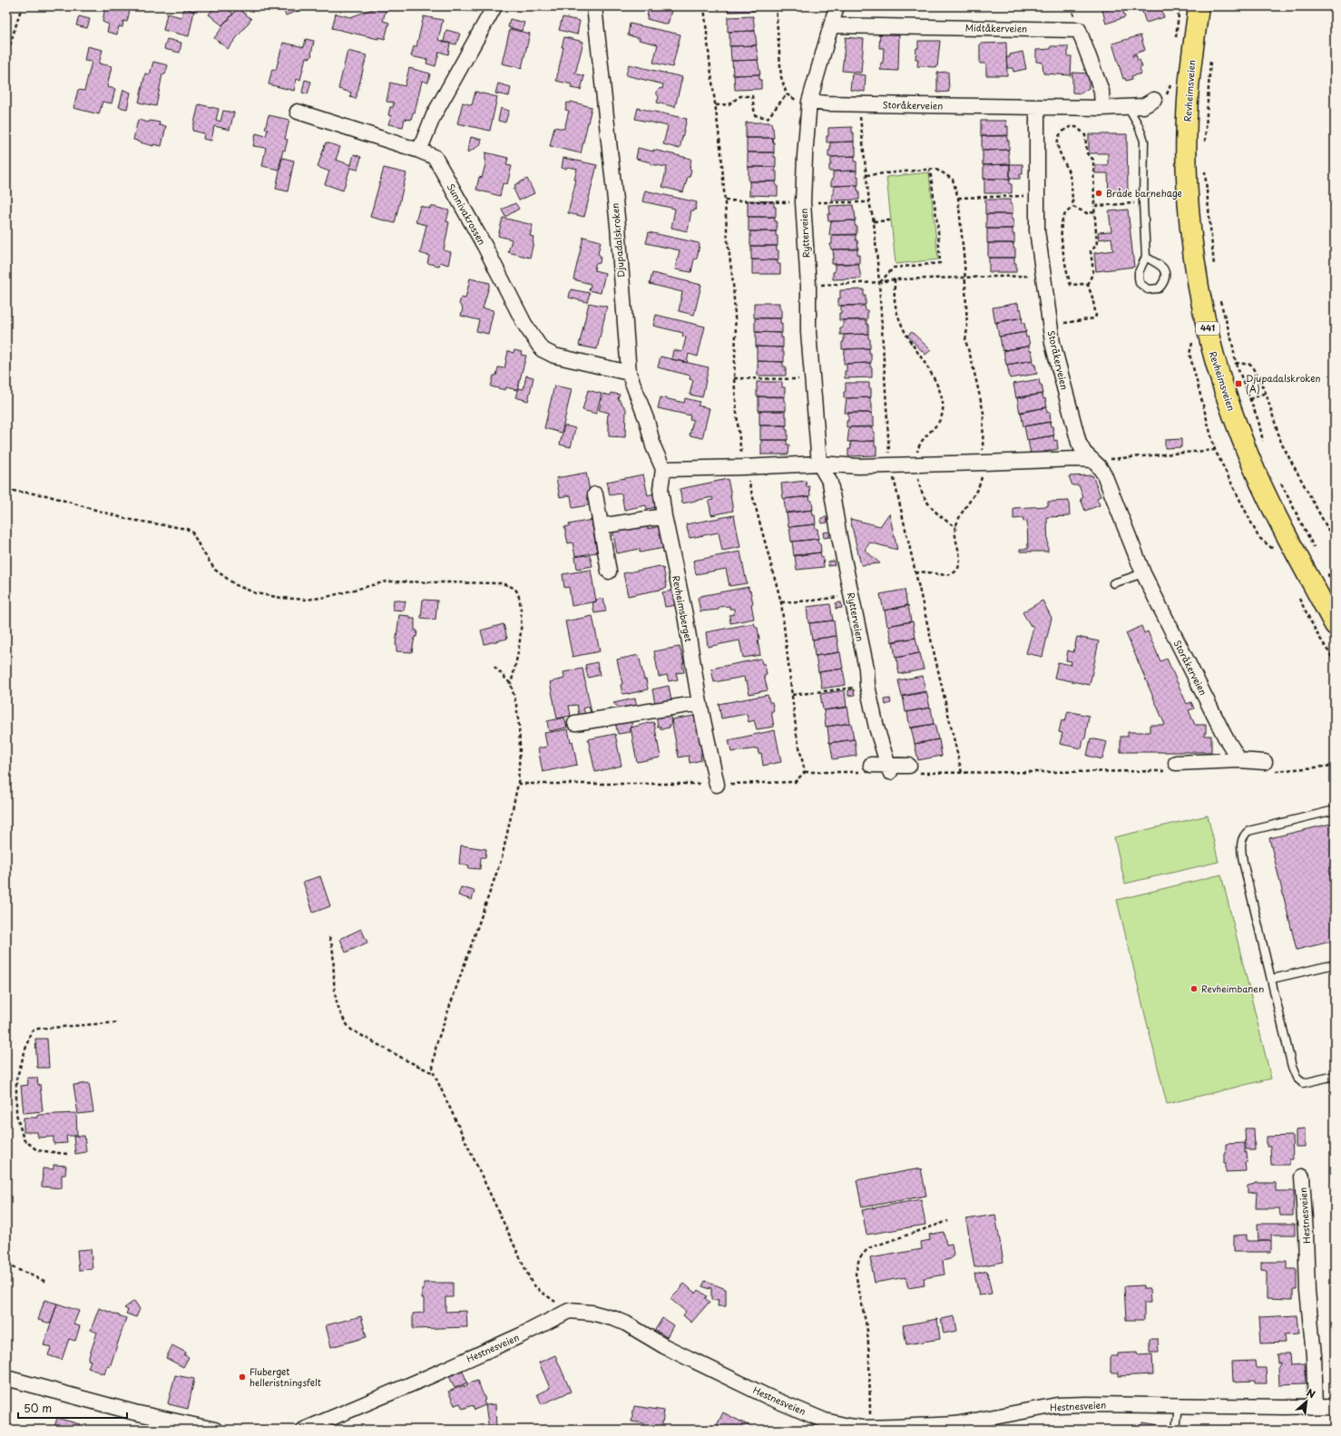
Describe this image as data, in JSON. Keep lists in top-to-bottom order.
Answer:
{
  "streets": {
    "main road": ["Revheimsveien", "441"],
    "street": [
      "Midtåkerveien",
      "Storåkerveien",
      "Sunnivakrossen",
      "Rytterveien",
      "Djupadalskroken",
      "Revheimsberget",
      "Hestnesveien"
    ]
  },
  "crossings": [
    ["Midtåkerveien", "Storåkerveien"],
    ["Midtåkerveien", "Rytterveien"],
    ["Storåkerveien", "Rytterveien"],
    ["Sunnivakrossen", "Djupadalskroken"],
    ["Djupadalskroken", "Revheimsberget"]
  ],
  "places": {
    "other": ["Bråde barnehage", "Revheimbanen", "Fluberget helleristningsfelt"],
    "transit": ["Djupadalskroken (A)"]
  },
  "scale_bar": "50 m",
  "north": "top right"
}
